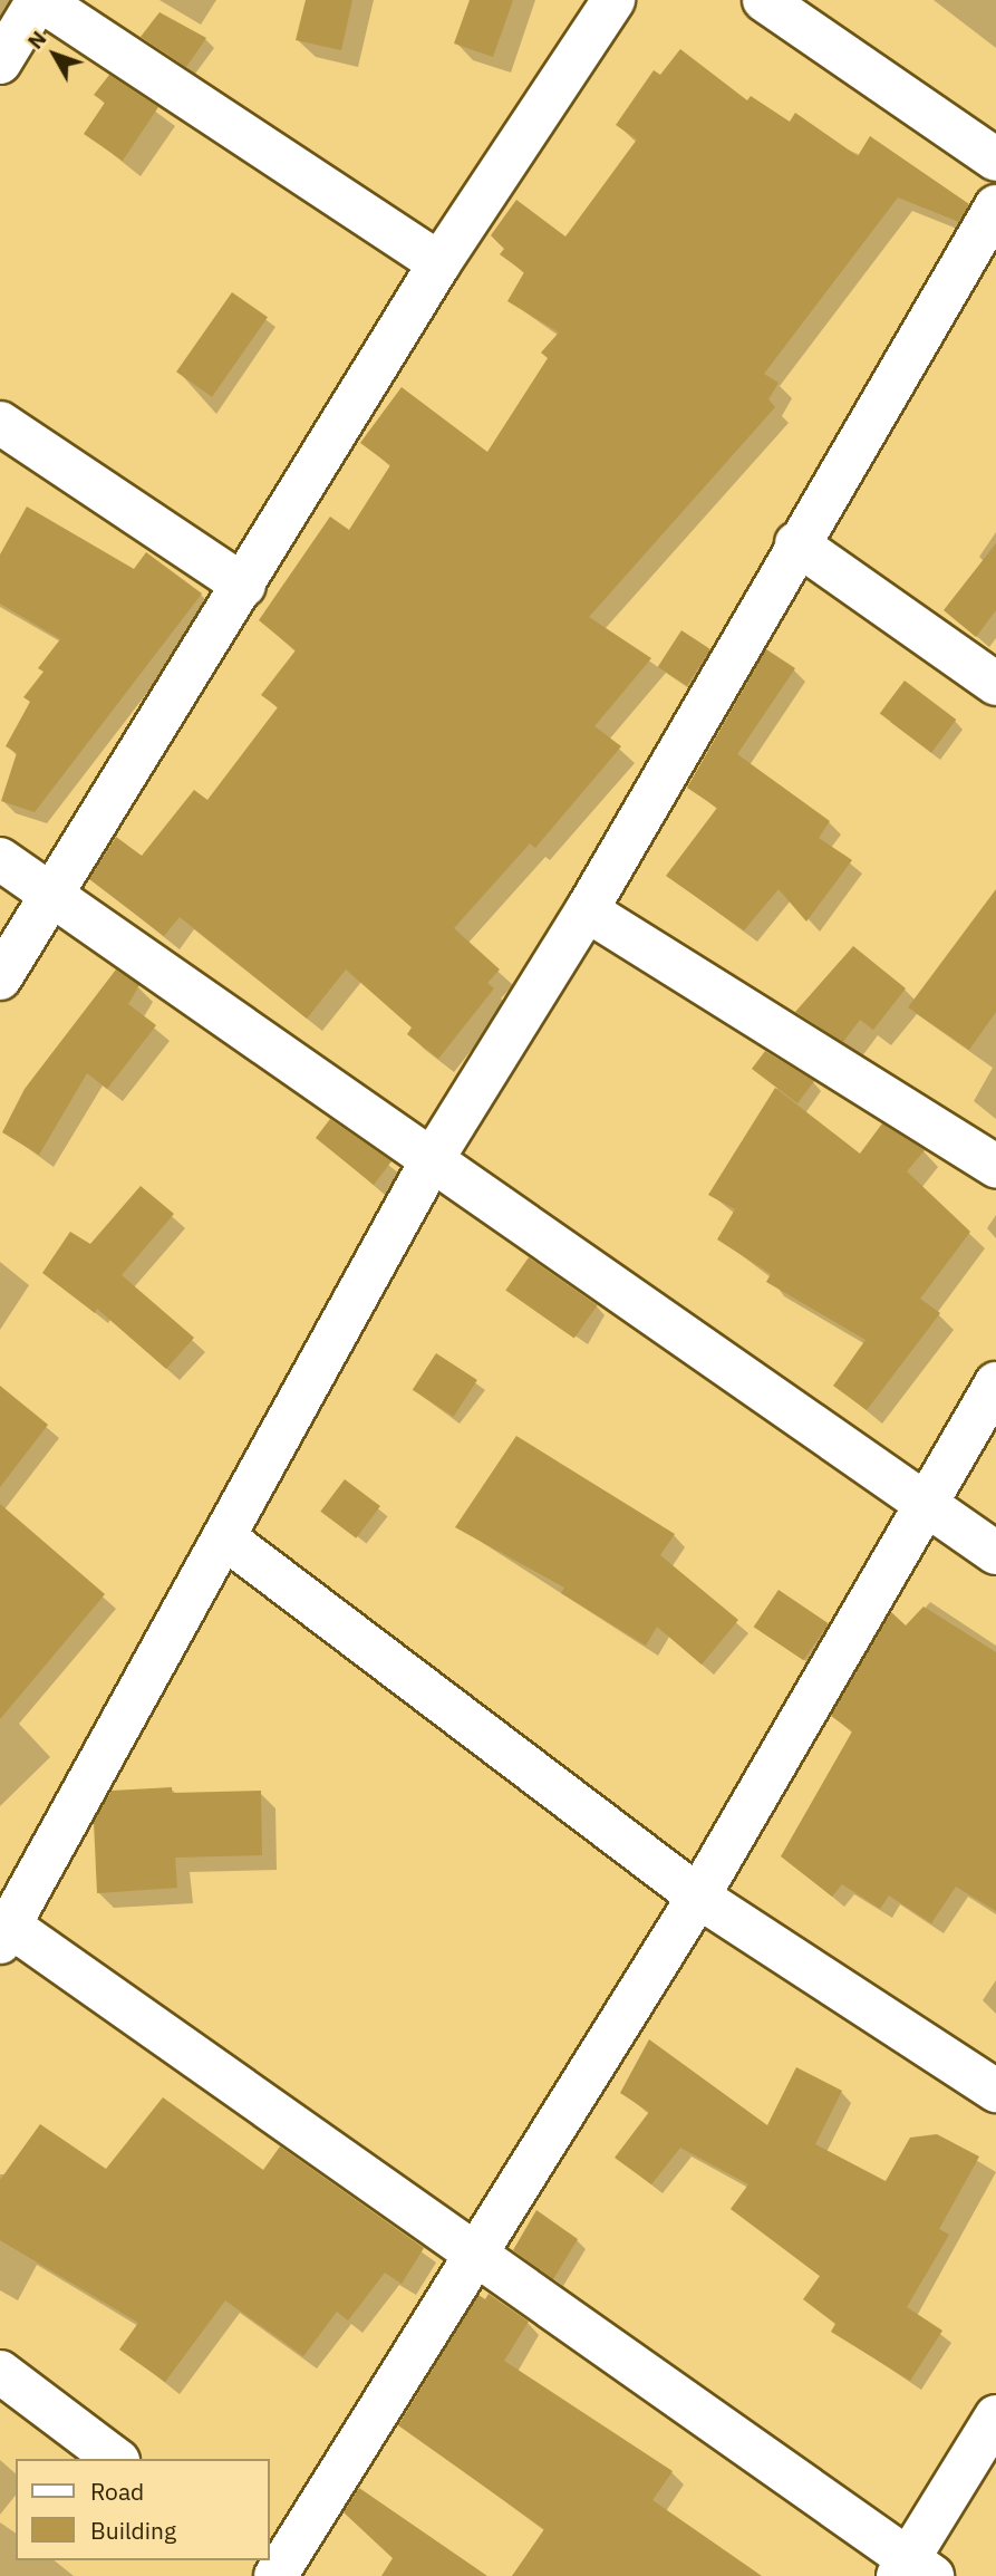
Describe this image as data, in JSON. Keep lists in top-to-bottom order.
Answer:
{
  "legend": ["Road", "Building"],
  "north": "top left"
}
